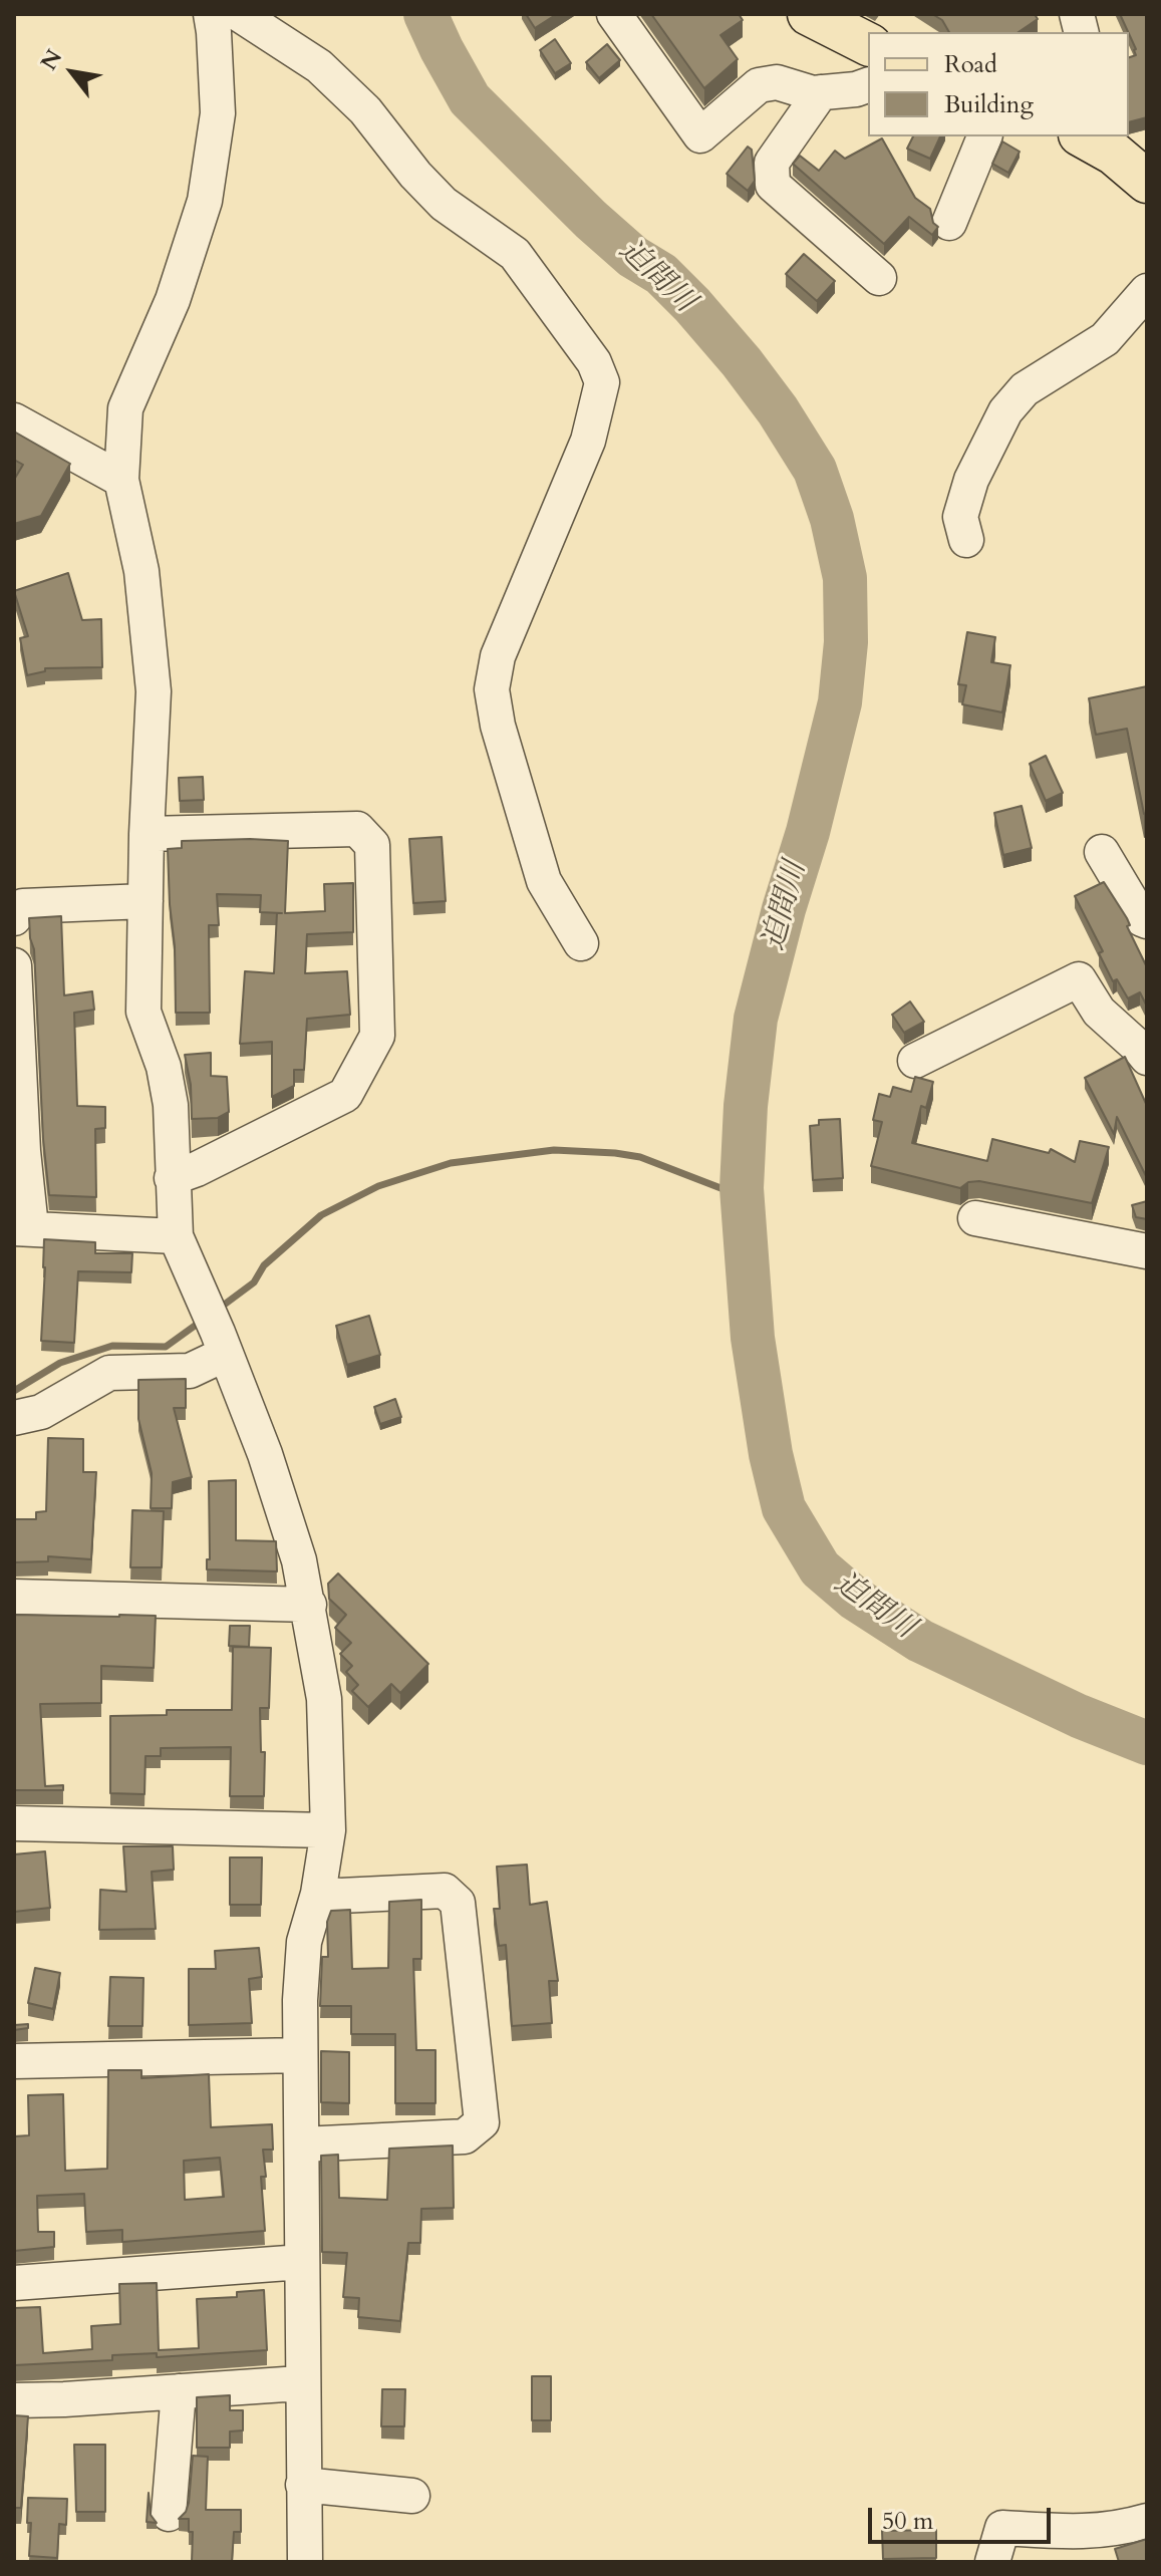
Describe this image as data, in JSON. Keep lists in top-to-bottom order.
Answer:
{
  "water": ["迫間川"],
  "legend": ["Road", "Building"],
  "scale_bar": "50 m",
  "north": "top left"
}
